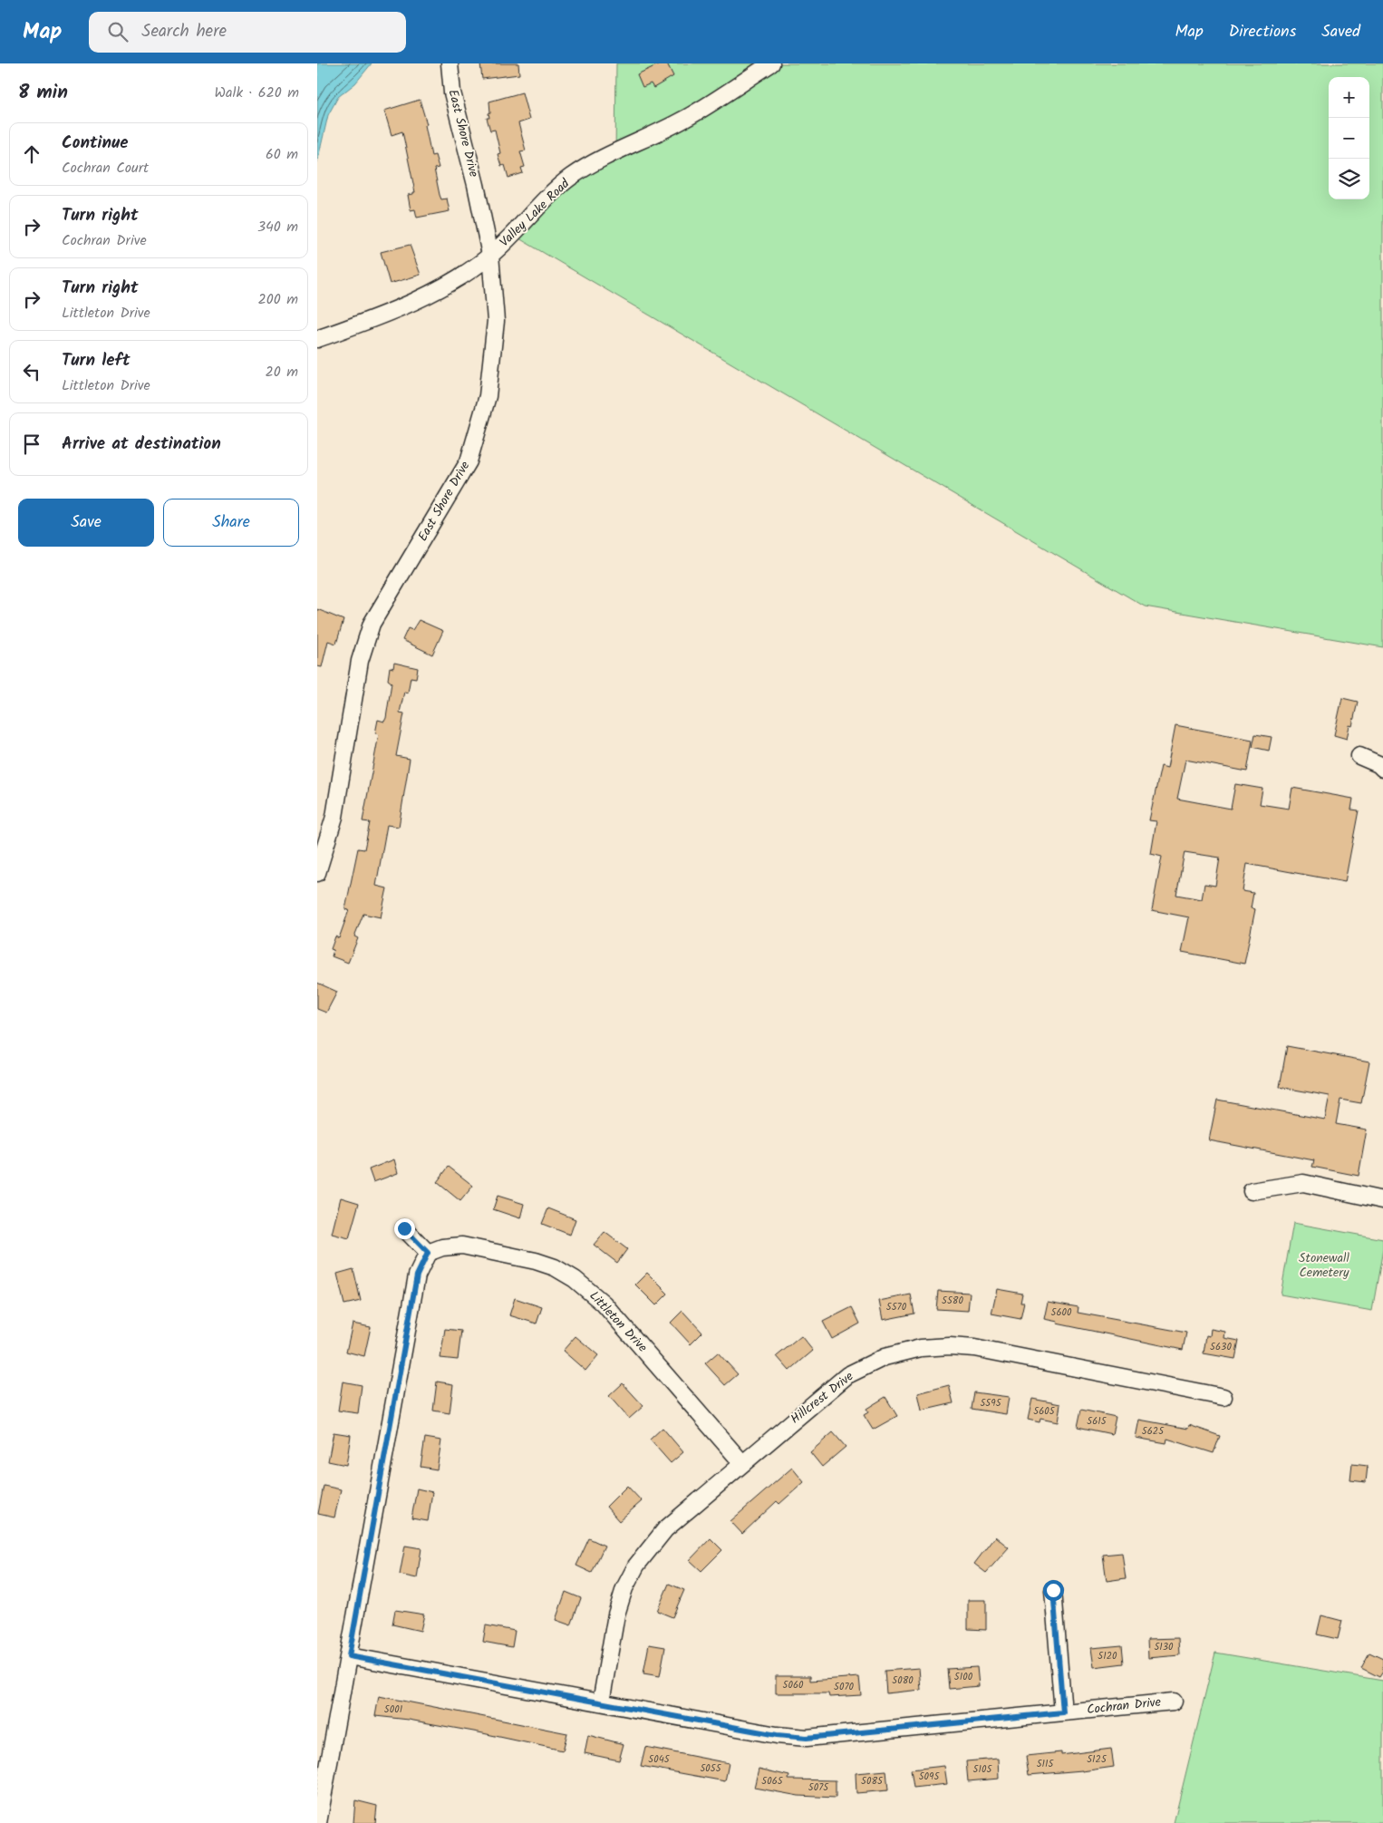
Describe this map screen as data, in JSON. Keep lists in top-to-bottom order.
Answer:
{
  "streets": {
    "street": [
      "East Shore Drive",
      "Valley Lake Road",
      "Littleton Drive",
      "Hillcrest Drive",
      "Cochran Drive"
    ]
  },
  "crossings": [
    ["East Shore Drive", "Valley Lake Road"],
    ["Littleton Drive", "Hillcrest Drive"],
    ["Hillcrest Drive", "Cochran Drive"]
  ],
  "parks": ["Stonewall Cemetery"],
  "house_numbers": [
    "5580",
    "5570",
    "5600",
    "5630",
    "5595",
    "5605",
    "5615",
    "5625",
    "5130",
    "5120",
    "5100",
    "5080",
    "5060",
    "5070",
    "5001",
    "5045",
    "5125",
    "5115",
    "5055",
    "5105",
    "5095",
    "5065",
    "5085",
    "5075"
  ],
  "page": {
    "header": "Map",
    "search": "Search here",
    "nav": ["Map", "Directions", "Saved"],
    "heading": ["8 min", "Walk · 620 m"],
    "map_buttons": ["+", "−"],
    "list": [
      ["Continue", "Cochran Court", "60 m"],
      ["Turn right", "Cochran Drive", "340 m"],
      ["Turn right", "Littleton Drive", "200 m"],
      ["Turn left", "Littleton Drive", "20 m"],
      "Arrive at destination"
    ],
    "buttons": ["Save", "Share"]
  }
}
